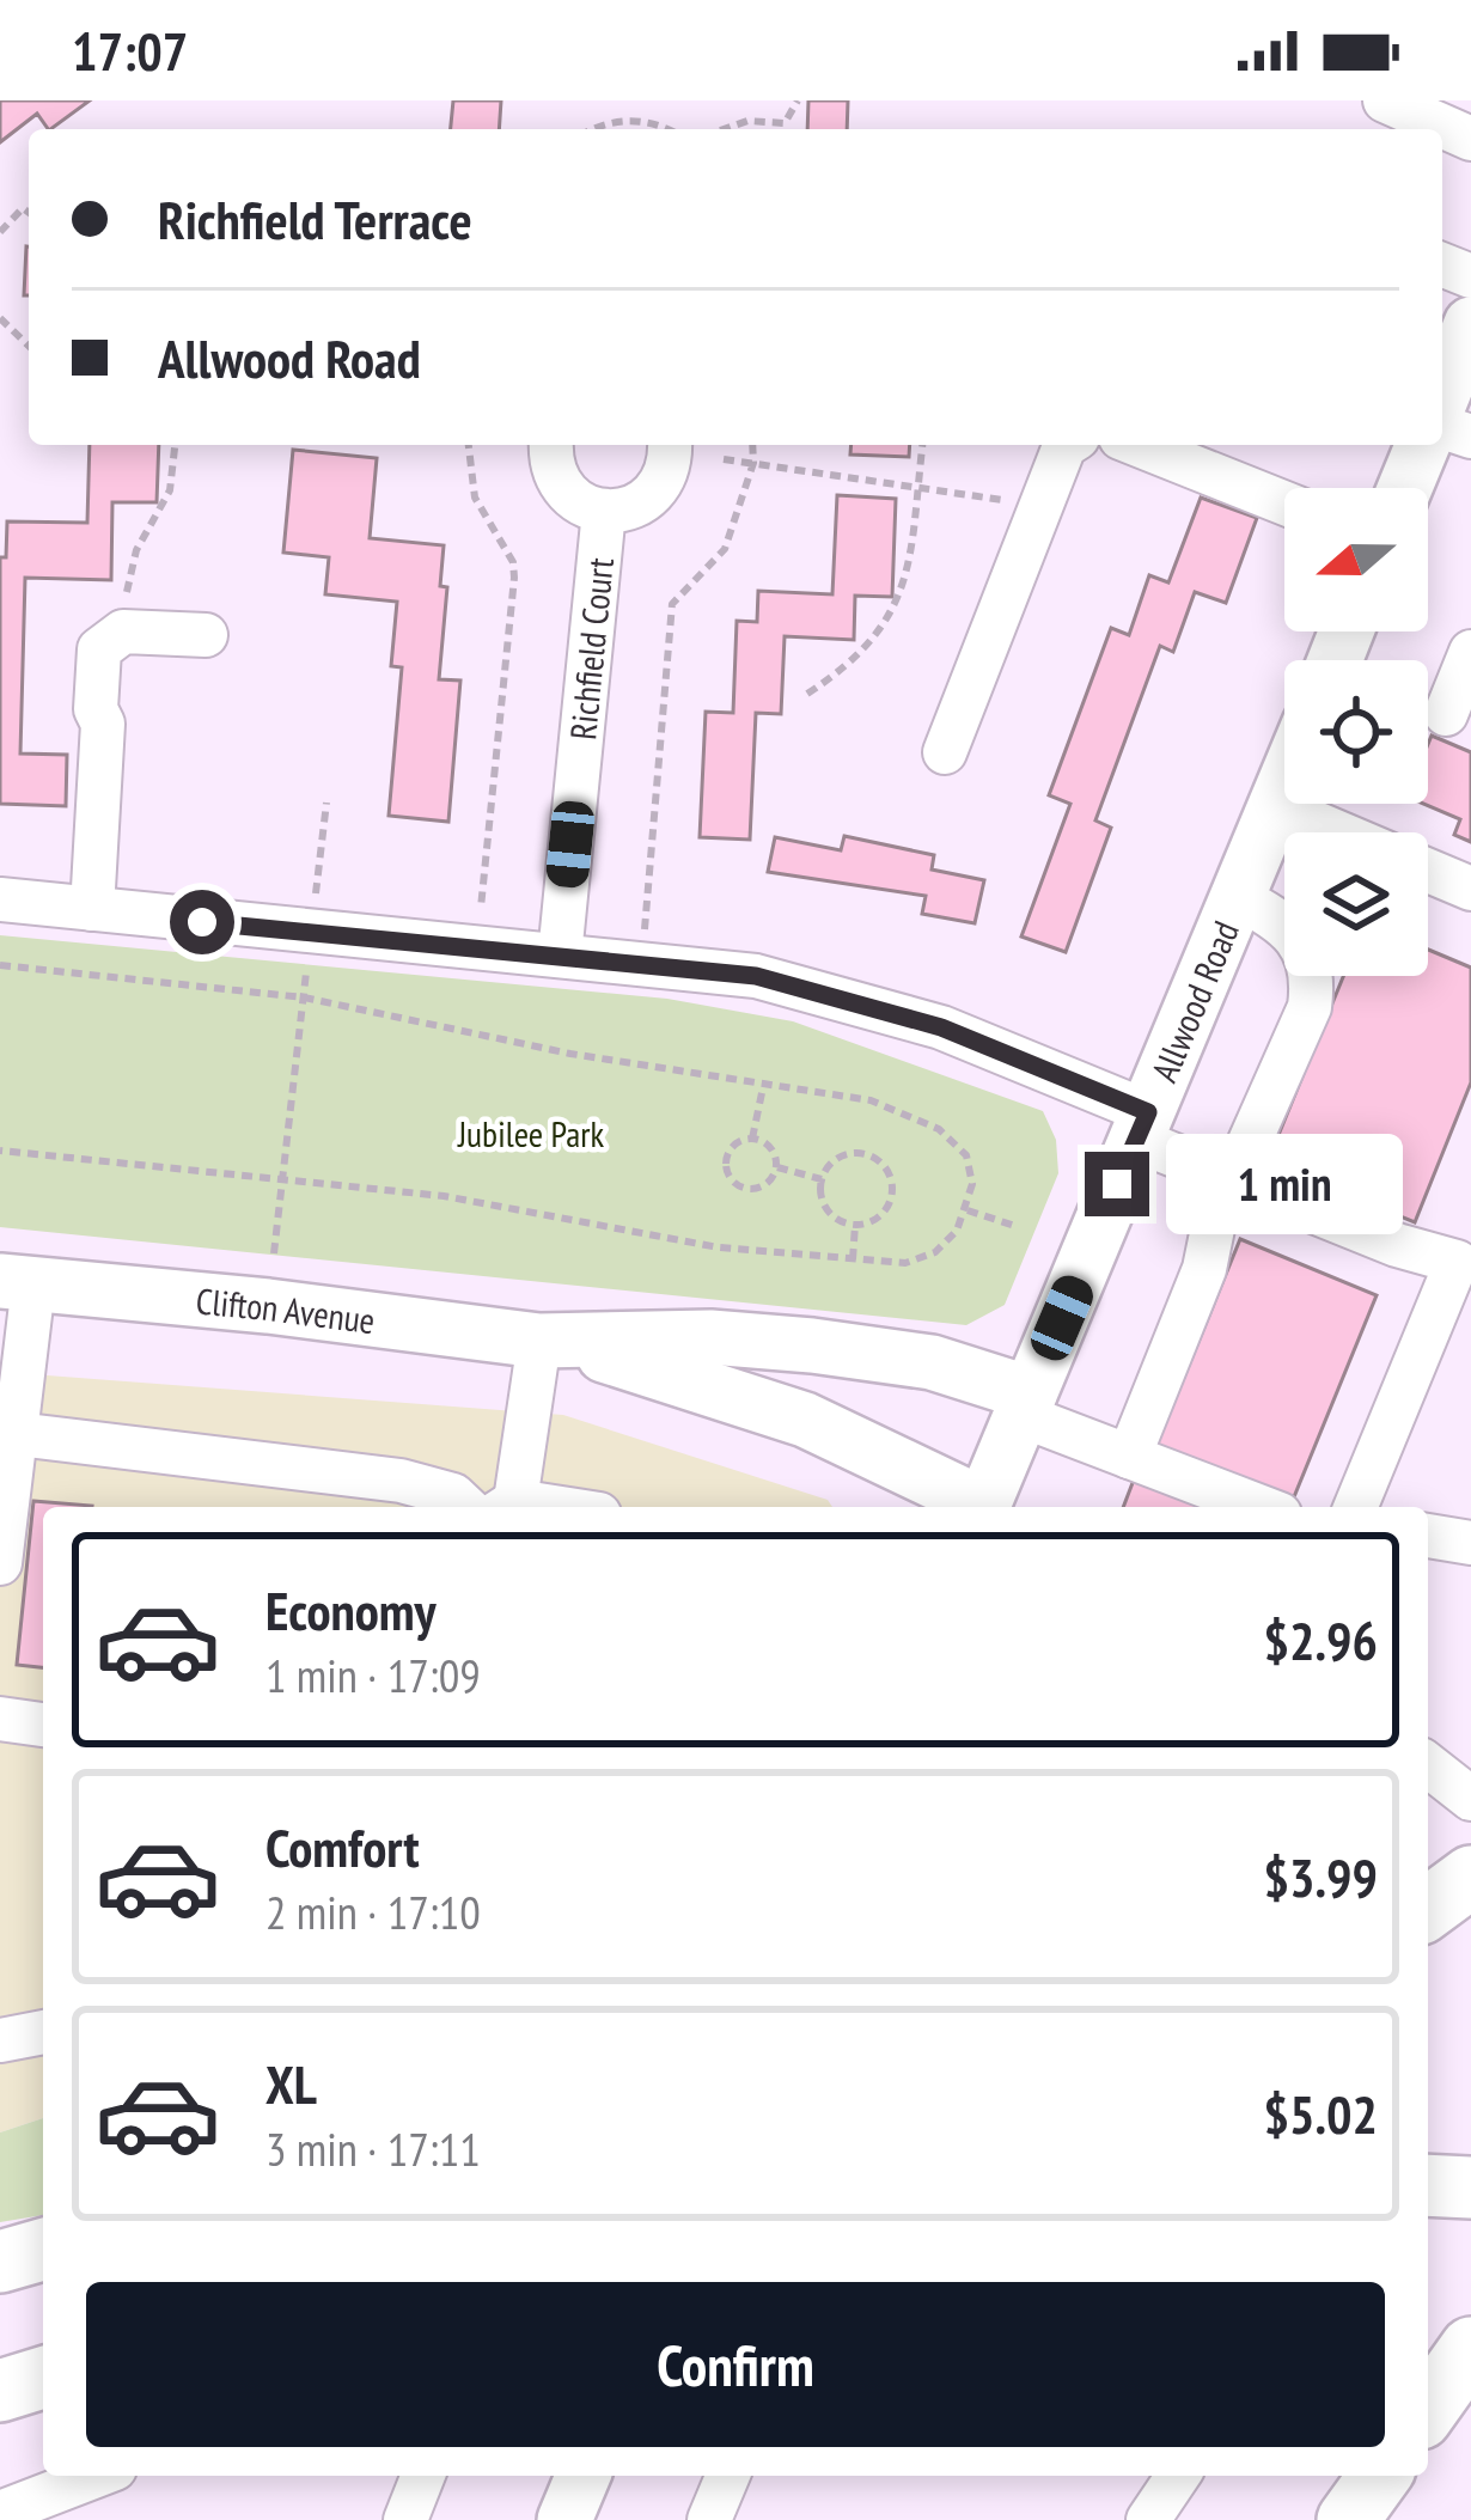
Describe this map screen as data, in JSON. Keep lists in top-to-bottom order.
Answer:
{
  "streets": {
    "main road": ["Allwood Road", "Clifton Avenue"],
    "street": ["Richfield Court"]
  },
  "crossings": [
    ["Allwood Road", "Clifton Avenue"]
  ],
  "parks": ["Jubilee Park"],
  "north": "left",
  "page": {
    "status": "17:07",
    "banner": ["Richfield Terrace", "Allwood Road"],
    "bubble": "1 min",
    "list": [
      {
        "name": "Economy",
        "note": "1 min · 17:09",
        "value": "$2.96"
      },
      {
        "name": "Comfort",
        "note": "2 min · 17:10",
        "value": "$3.99"
      },
      {
        "name": "XL",
        "note": "3 min · 17:11",
        "value": "$5.02"
      }
    ],
    "buttons": "Confirm"
  }
}
